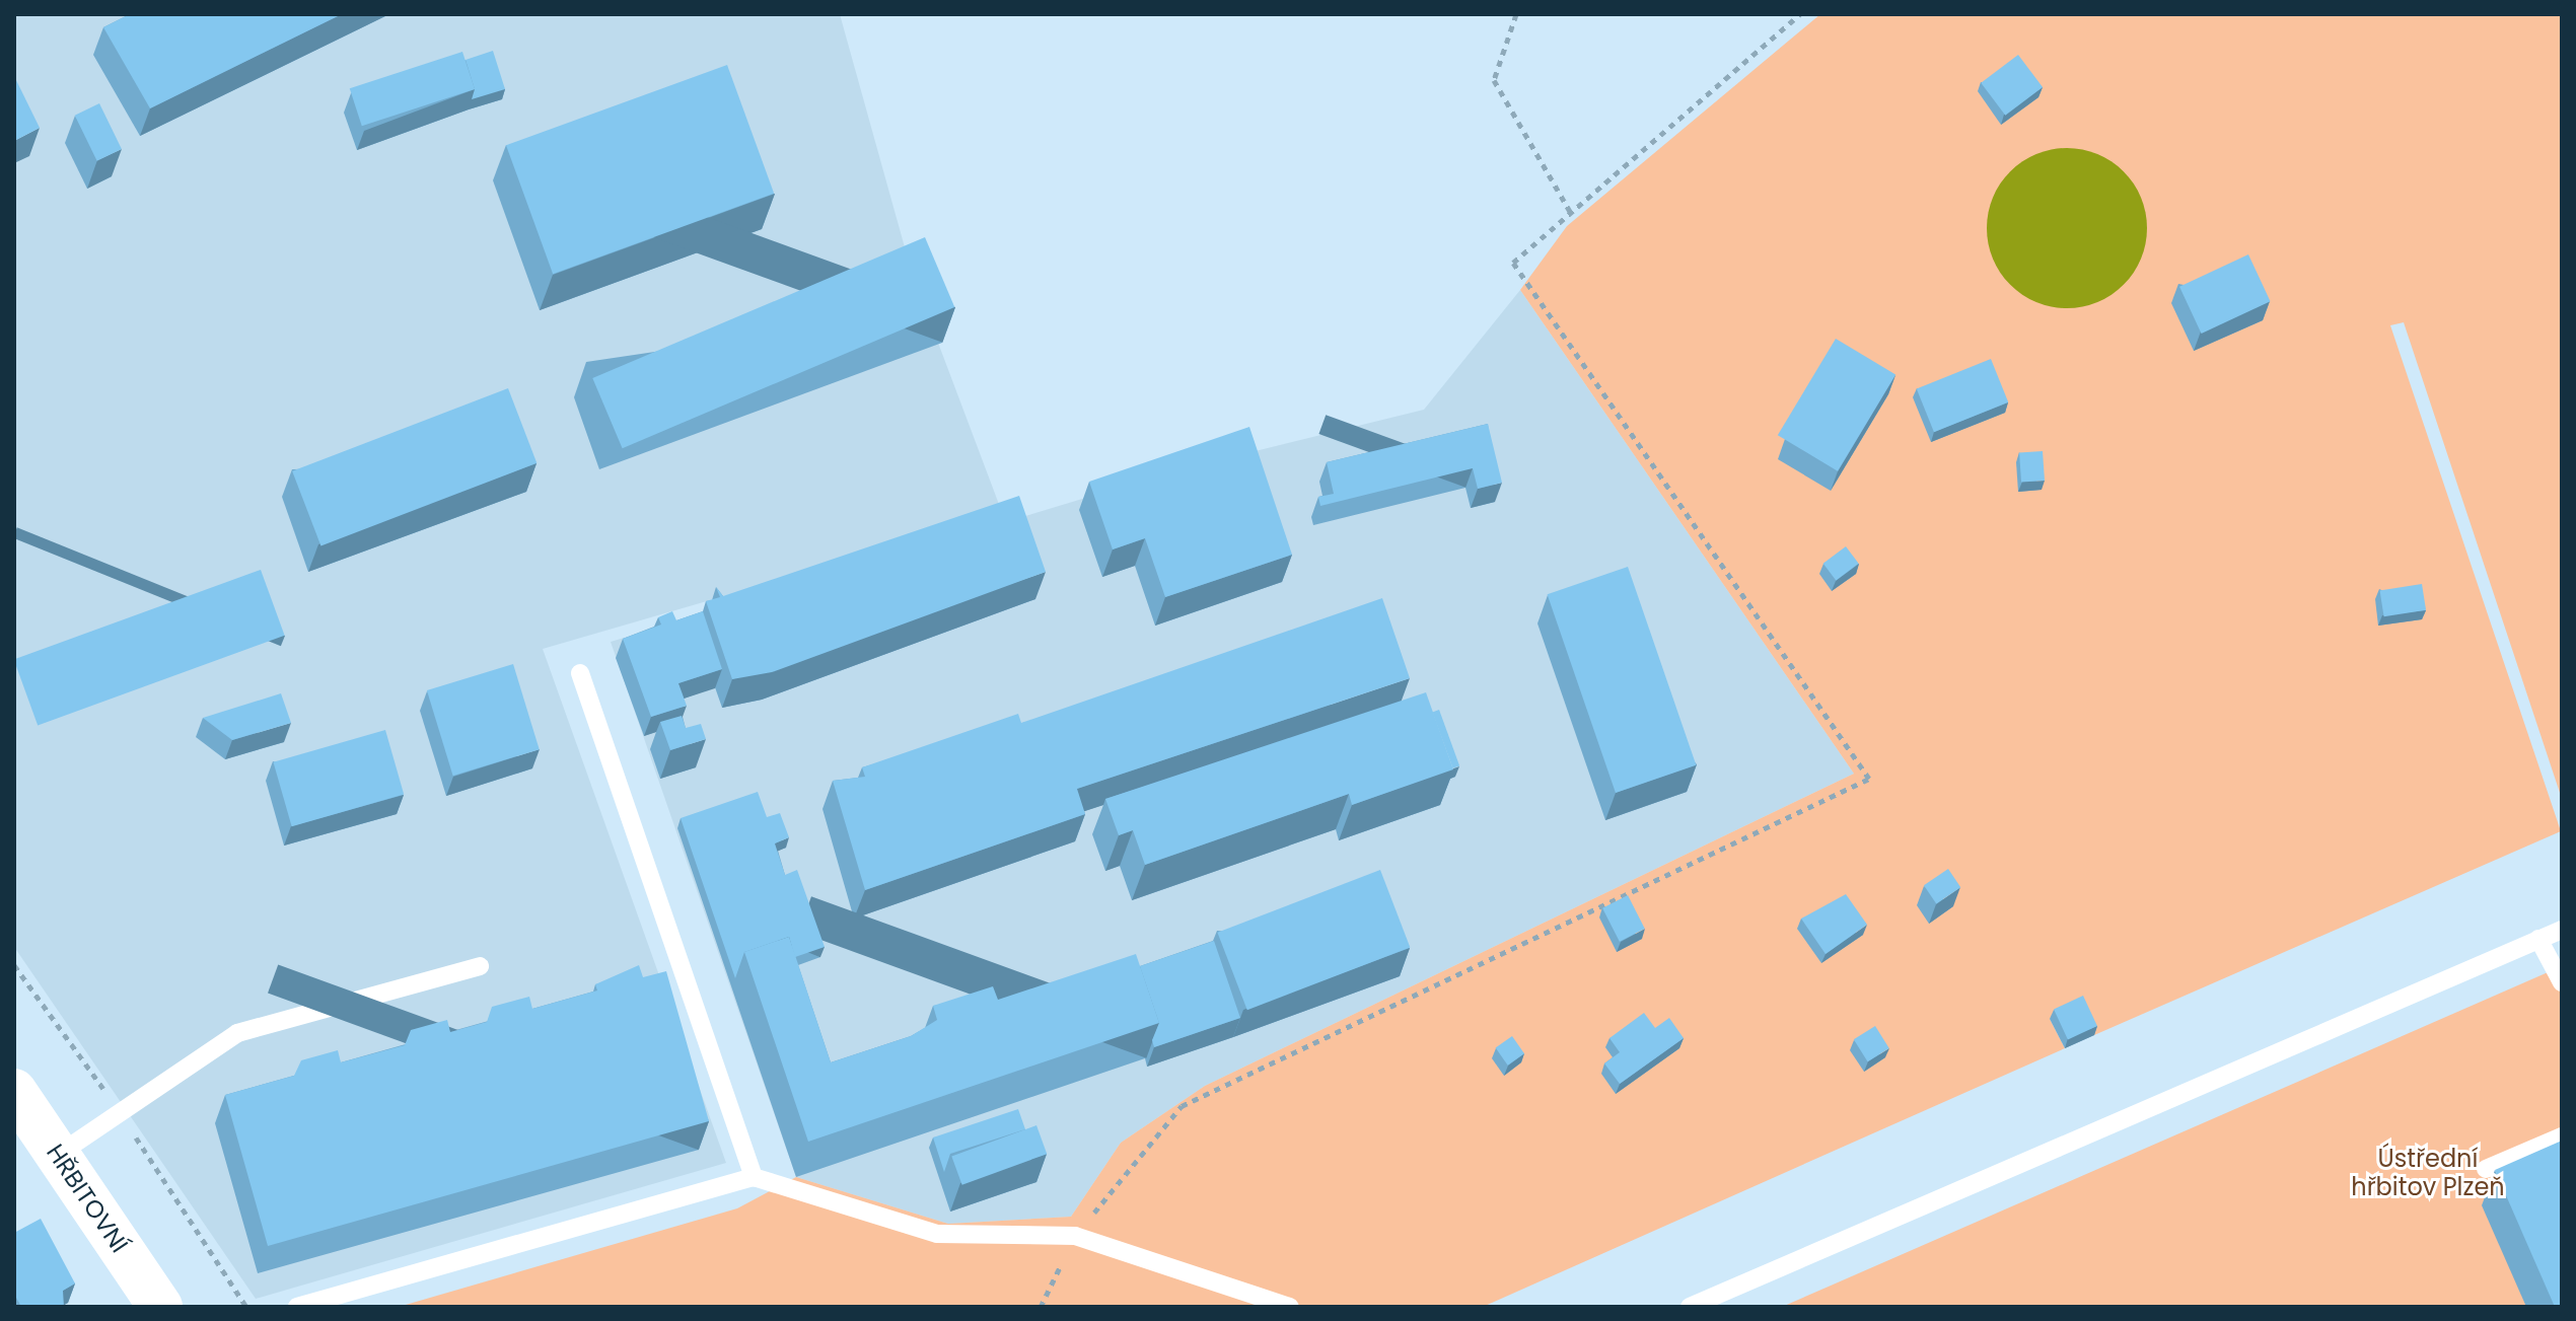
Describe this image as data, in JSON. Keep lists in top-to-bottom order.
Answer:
{
  "streets": {
    "street": ["HŘBITOVNÍ"]
  },
  "parks": ["Ústřední hřbitov Plzeň"]
}
